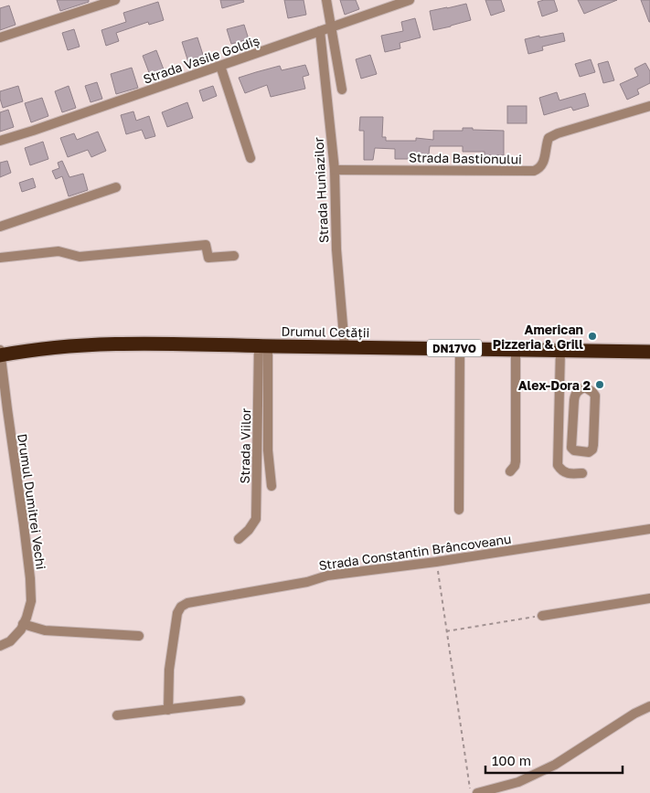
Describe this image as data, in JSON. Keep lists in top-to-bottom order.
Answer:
{
  "streets": {
    "highway": ["Drumul Cetății", "DN17VO"],
    "street": [
      "Strada Vasile Goldiș",
      "Strada Bastionului",
      "Strada Huniazilor",
      "Strada Viilor",
      "Drumul Dumitrei Vechi",
      "Strada Constantin Brâncoveanu"
    ]
  },
  "crossings": [
    ["Strada Vasile Goldiș", "Strada Huniazilor"],
    ["Strada Bastionului", "Strada Huniazilor"],
    ["Strada Huniazilor", "Drumul Cetății"],
    ["Drumul Cetății", "Strada Viilor"],
    ["Drumul Cetății", "Drumul Dumitrei Vechi"]
  ],
  "places": ["American Pizzeria & Grill", "Alex-Dora 2"],
  "scale_bar": "100 m"
}
